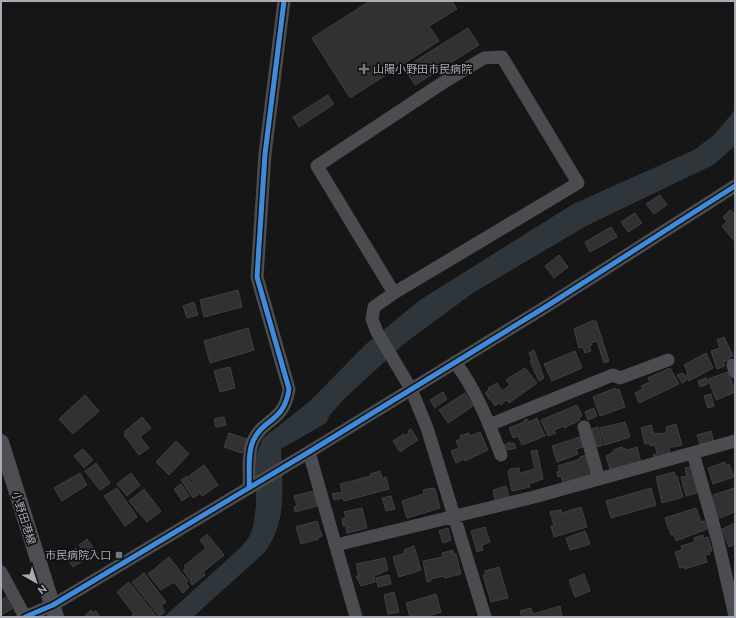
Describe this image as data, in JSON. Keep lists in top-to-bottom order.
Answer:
{
  "streets": {
    "main road": ["小野田港線"]
  },
  "places": {
    "health": ["山陽小野田市民病院"],
    "transit": ["市民病院入口"]
  },
  "north": "bottom right"
}
